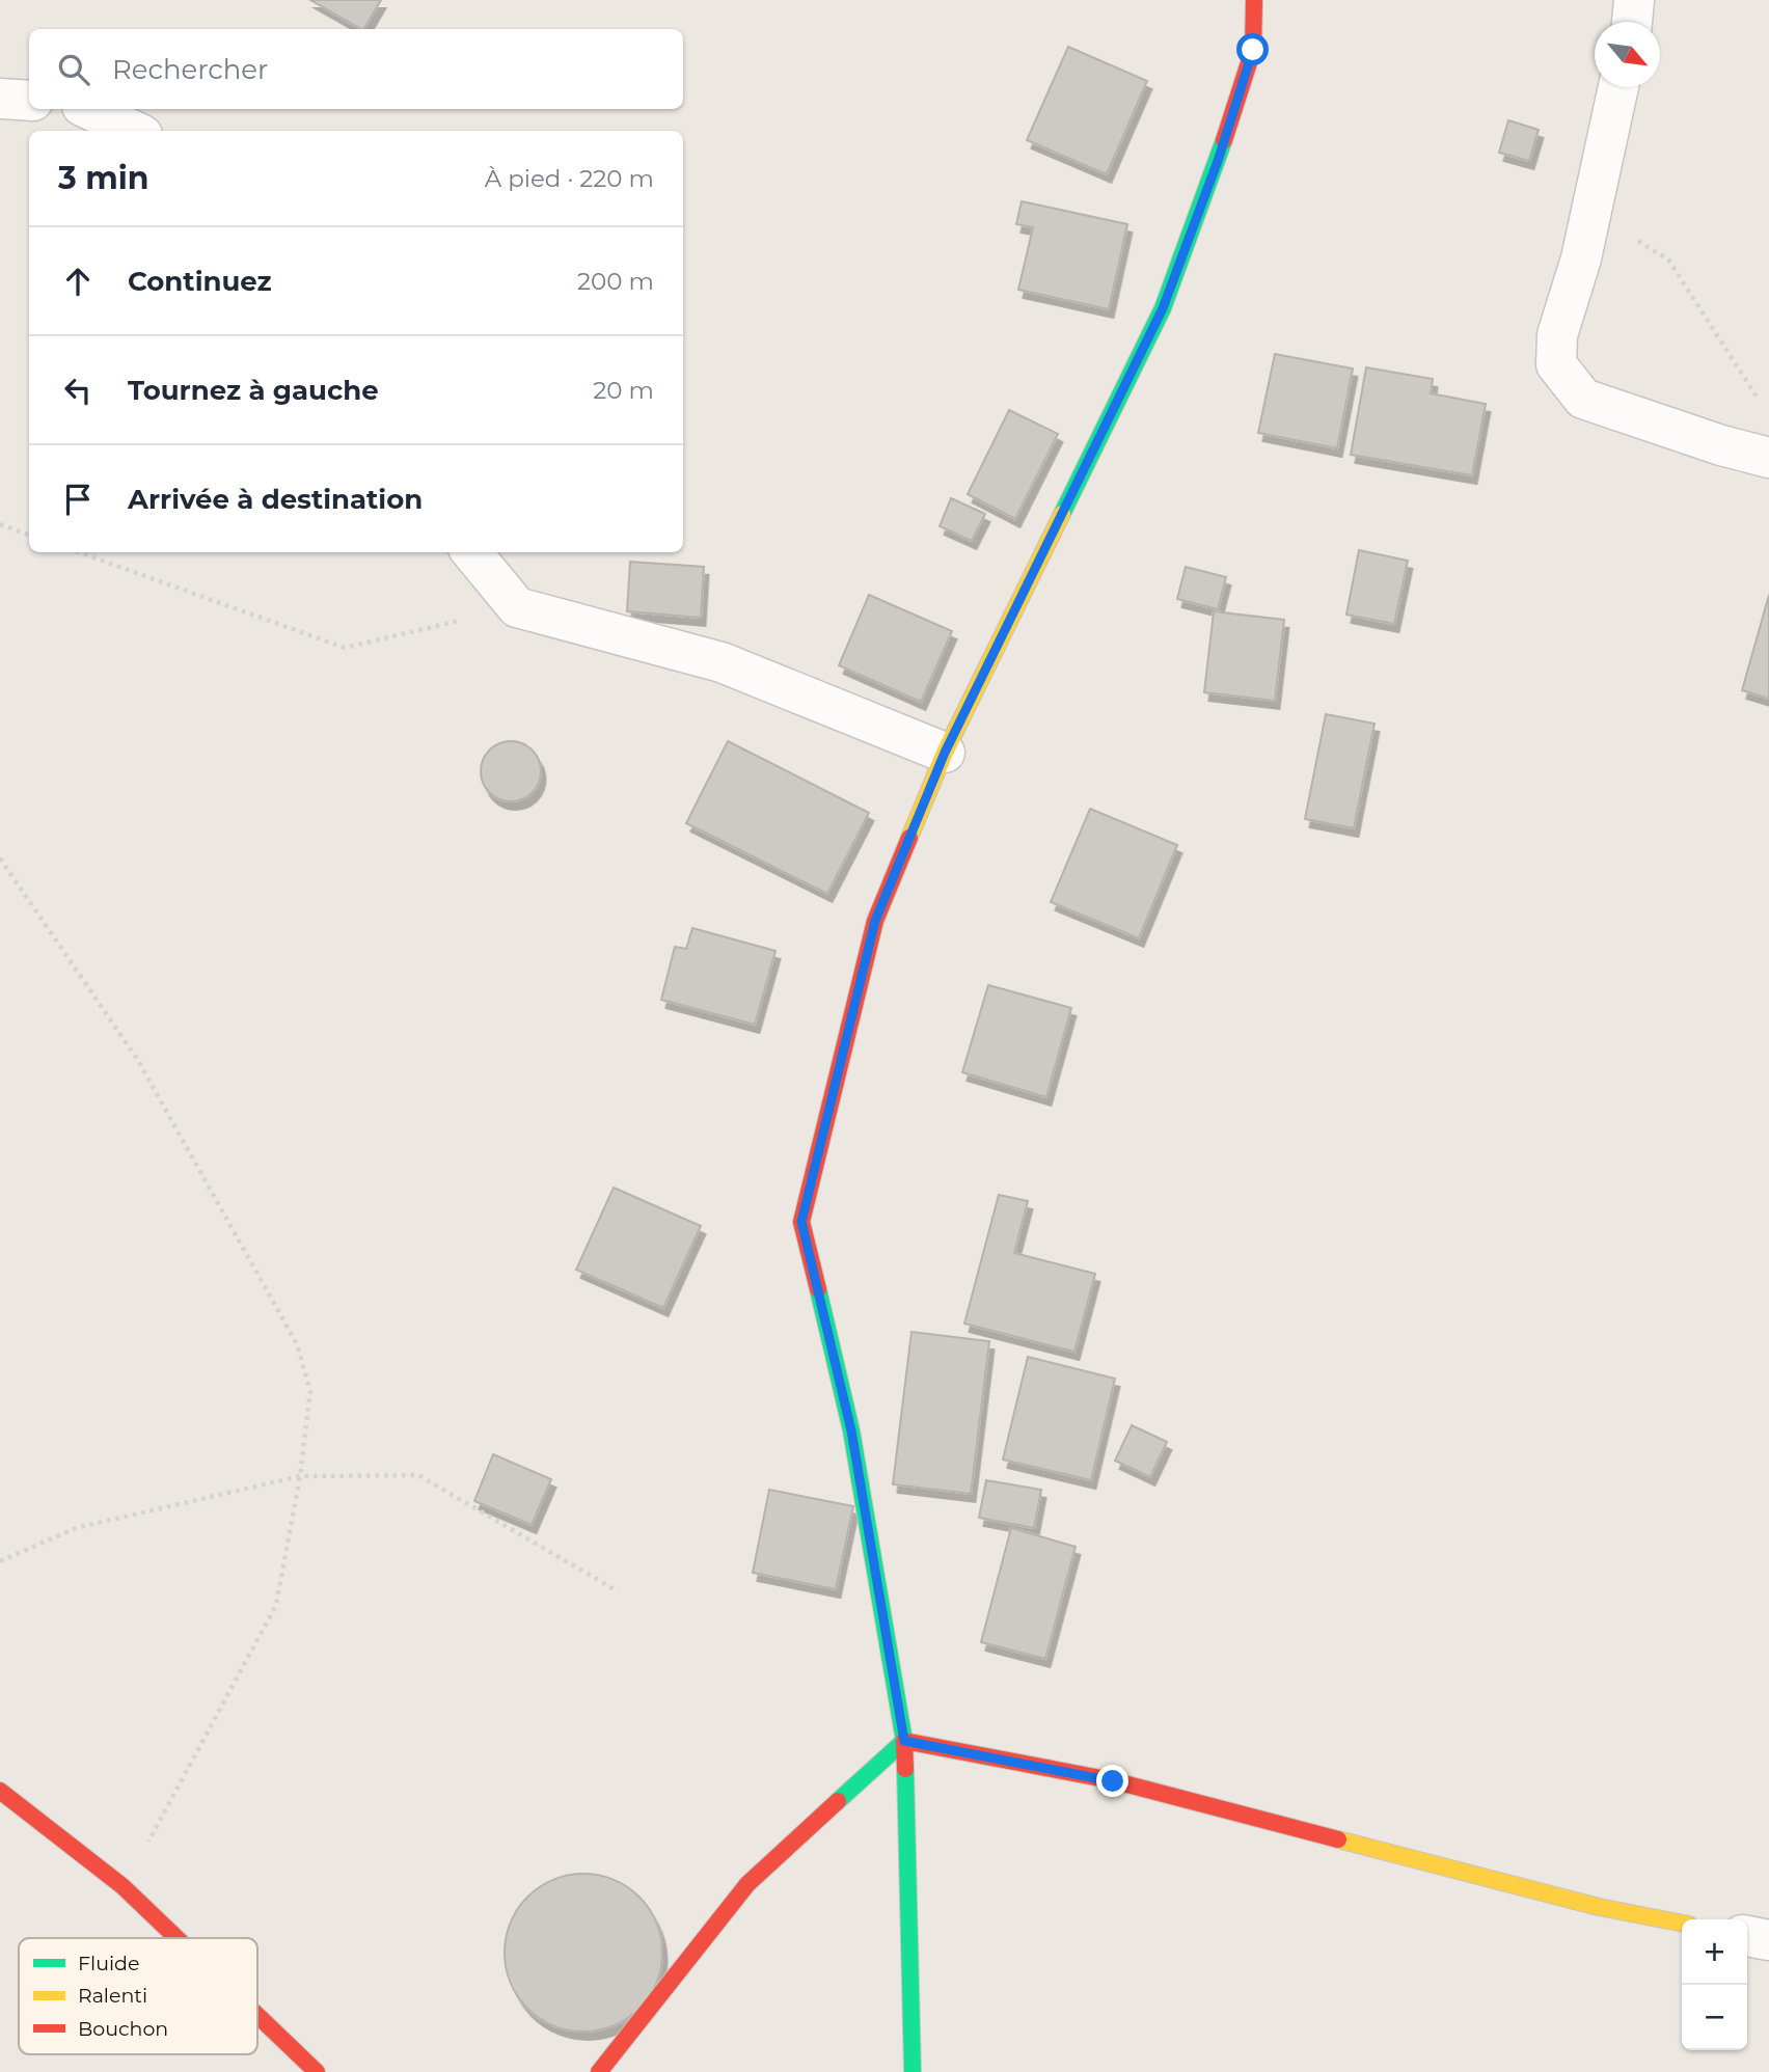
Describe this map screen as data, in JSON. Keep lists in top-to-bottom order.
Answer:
{
  "legend": ["Fluide", "Ralenti", "Bouchon"],
  "north": "bottom right",
  "page": {
    "search": "Rechercher",
    "heading": ["3 min", "À pied · 220 m"],
    "list": [
      ["Continuez", "200 m"],
      ["Tournez à gauche", "20 m"],
      "Arrivée à destination"
    ],
    "map_buttons": ["+", "−"]
  }
}
